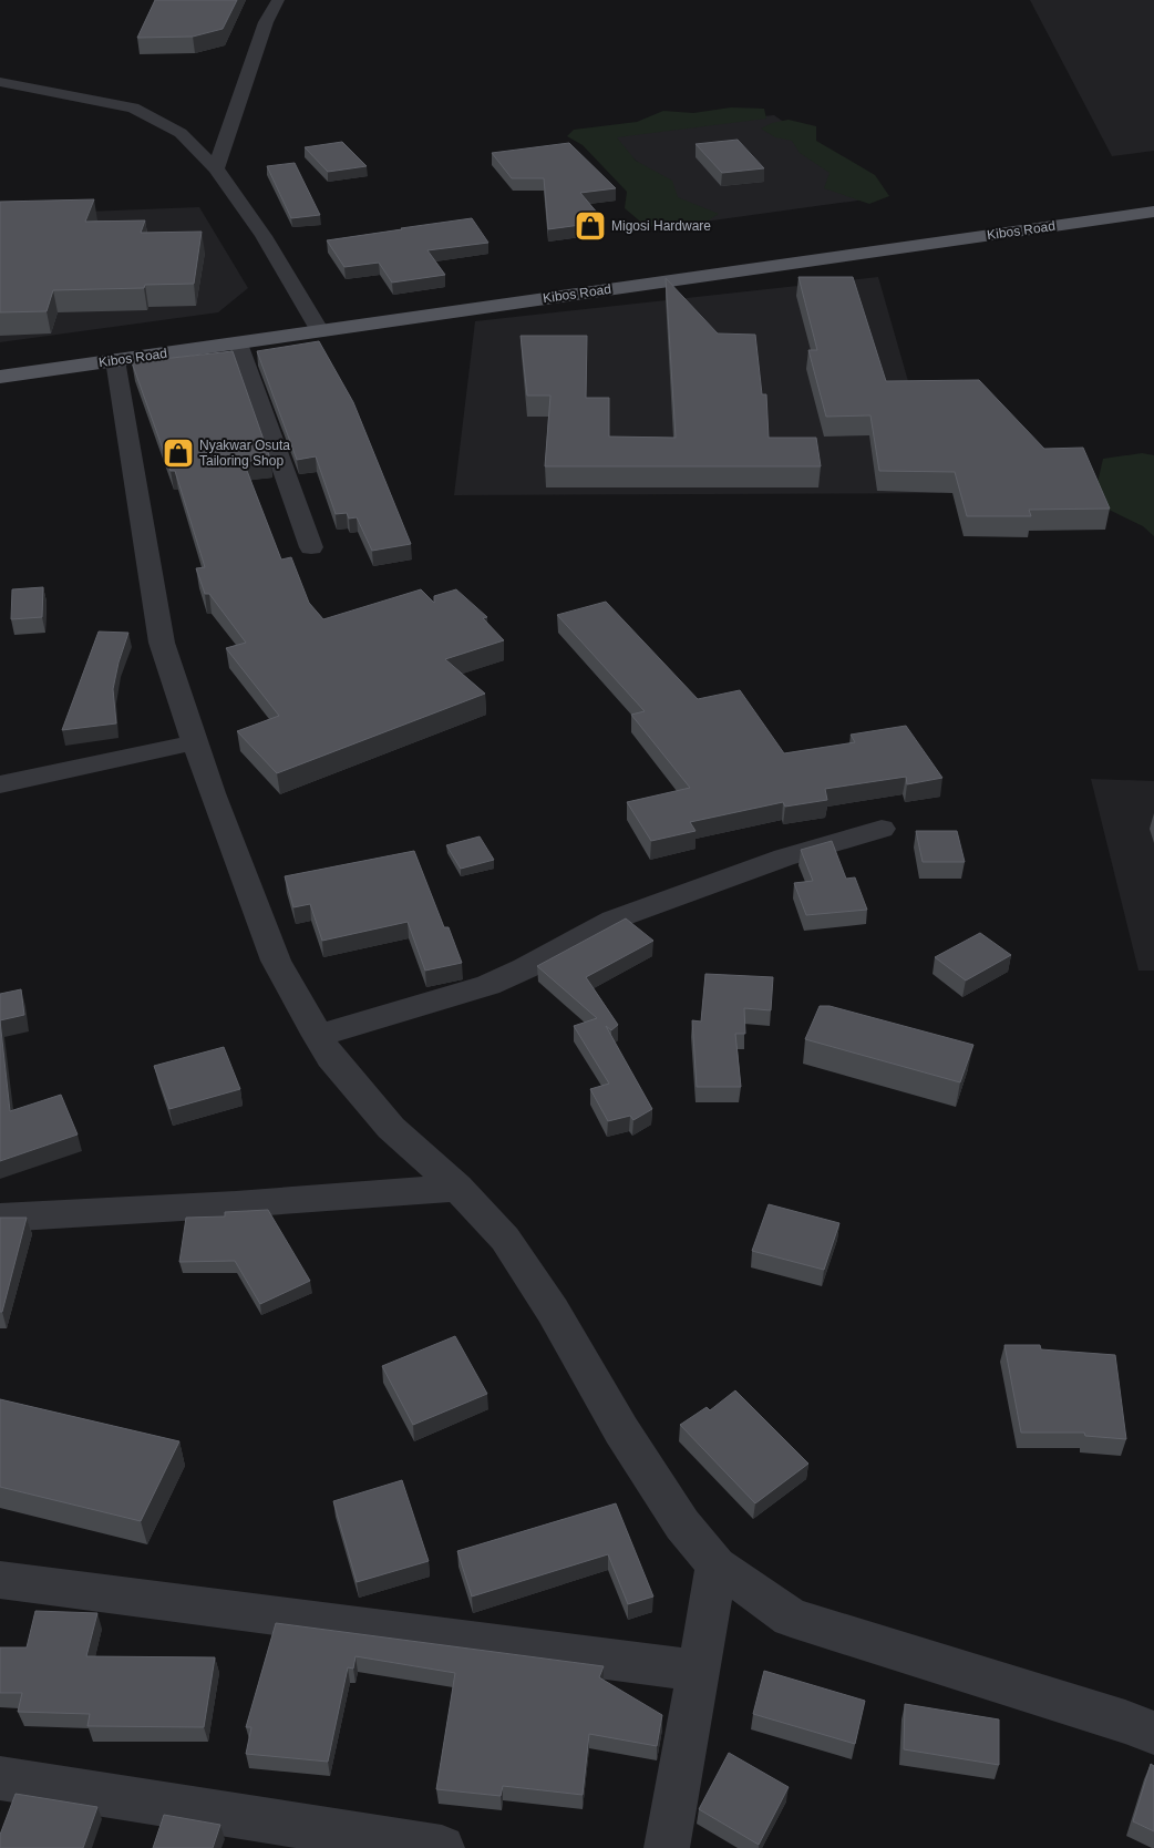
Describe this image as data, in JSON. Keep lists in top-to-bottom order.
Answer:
{
  "streets": {
    "main road": ["Kibos Road"]
  },
  "places": {
    "shop": ["Migosi Hardware", "Nyakwar Osuta Tailoring Shop"]
  }
}
